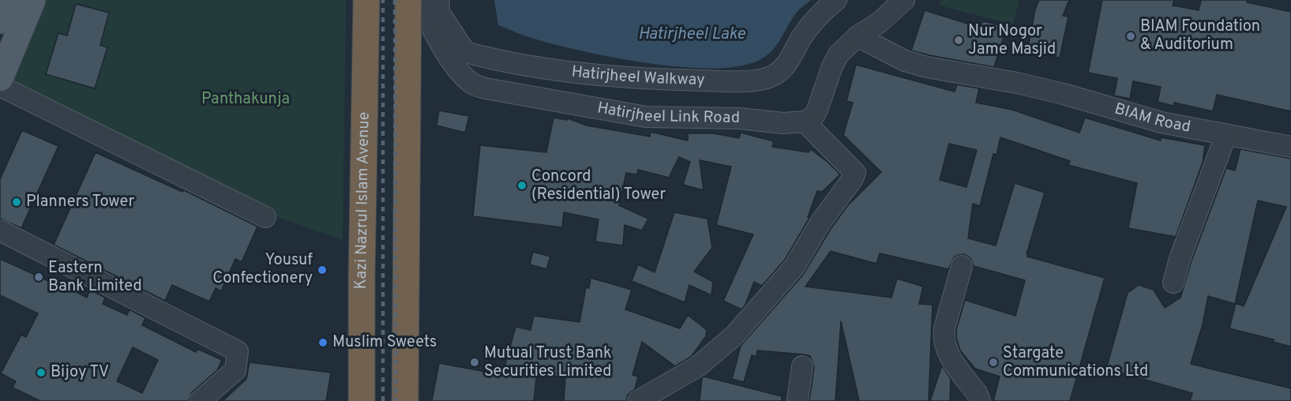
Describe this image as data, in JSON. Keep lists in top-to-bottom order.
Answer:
{
  "streets": {
    "highway": ["Kazi Nazrul Islam Avenue"],
    "street": ["Hatirjheel Walkway", "Hatirjheel Link Road", "BIAM Road"]
  },
  "water": ["Hatirjheel Lake"],
  "parks": ["Panthakunja"],
  "places": [
    "BIAM Foundation & Auditorium",
    "Nur Nogor Jame Masjid",
    "Concord (Residential) Tower",
    "Planners Tower",
    "Yousuf Confectionery",
    "Eastern Bank Limited",
    "Muslim Sweets",
    "Mutual Trust Bank Securities Limited",
    "Stargate Communications Ltd",
    "Bijoy TV"
  ]
}
